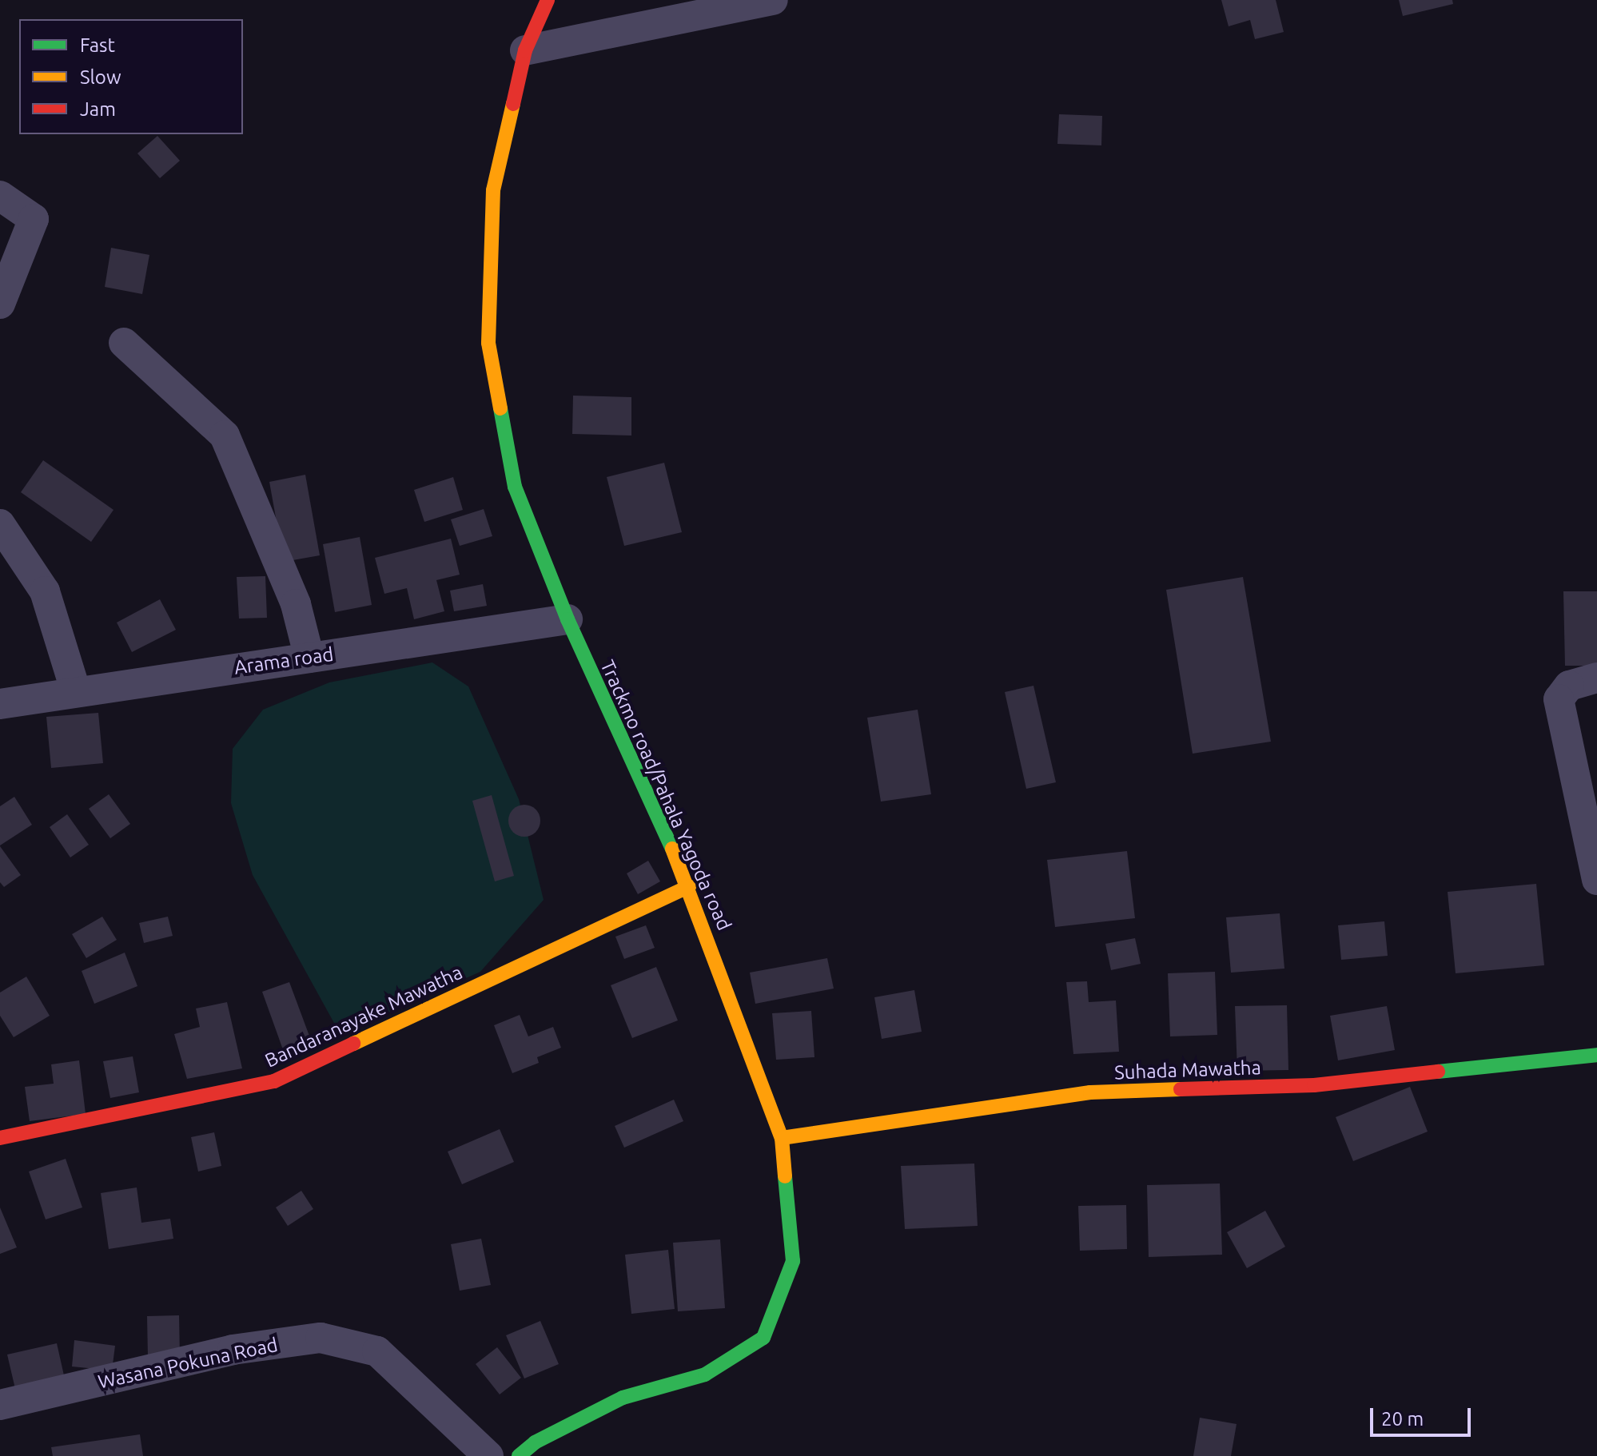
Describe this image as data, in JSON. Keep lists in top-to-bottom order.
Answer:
{
  "streets": {
    "street": [
      "Arama road",
      "Trackmo road/Pahala Yagoda road",
      "Bandaranayake Mawatha",
      "Suhada Mawatha",
      "Wasana Pokuna Road"
    ]
  },
  "crossings": [
    ["Arama road", "Trackmo road/Pahala Yagoda road"],
    ["Trackmo road/Pahala Yagoda road", "Bandaranayake Mawatha"],
    ["Trackmo road/Pahala Yagoda road", "Suhada Mawatha"]
  ],
  "legend": ["Fast", "Slow", "Jam"],
  "scale_bar": "20 m"
}
